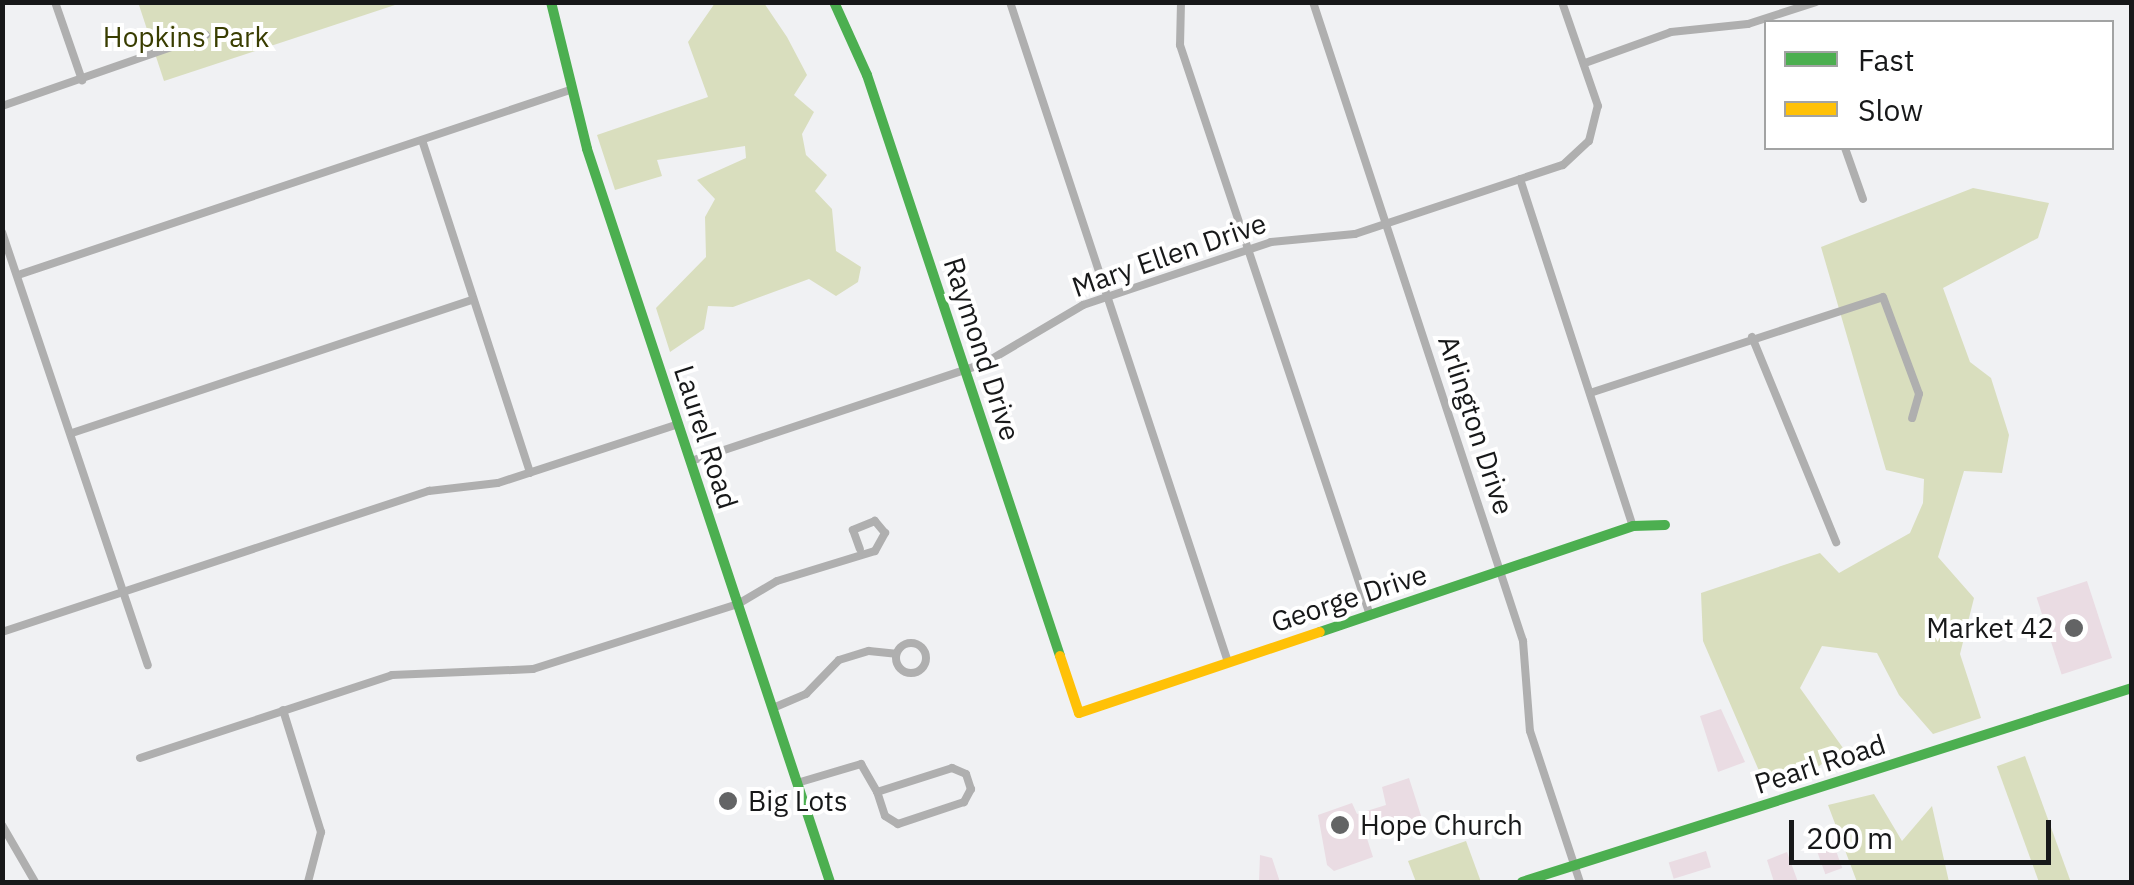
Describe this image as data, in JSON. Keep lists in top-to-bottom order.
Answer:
{
  "streets": {
    "street": [
      "Mary Ellen Drive",
      "Raymond Drive",
      "Arlington Drive",
      "Laurel Road",
      "George Drive",
      "Pearl Road"
    ]
  },
  "crossings": [
    ["Mary Ellen Drive", "Raymond Drive"],
    ["Mary Ellen Drive", "Arlington Drive"],
    ["Mary Ellen Drive", "Laurel Road"],
    ["Raymond Drive", "George Drive"],
    ["Arlington Drive", "George Drive"],
    ["Arlington Drive", "Pearl Road"]
  ],
  "parks": ["Hopkins Park"],
  "places": ["Market 42", "Big Lots", "Hope Church"],
  "legend": ["Fast", "Slow"],
  "scale_bar": "200 m"
}
